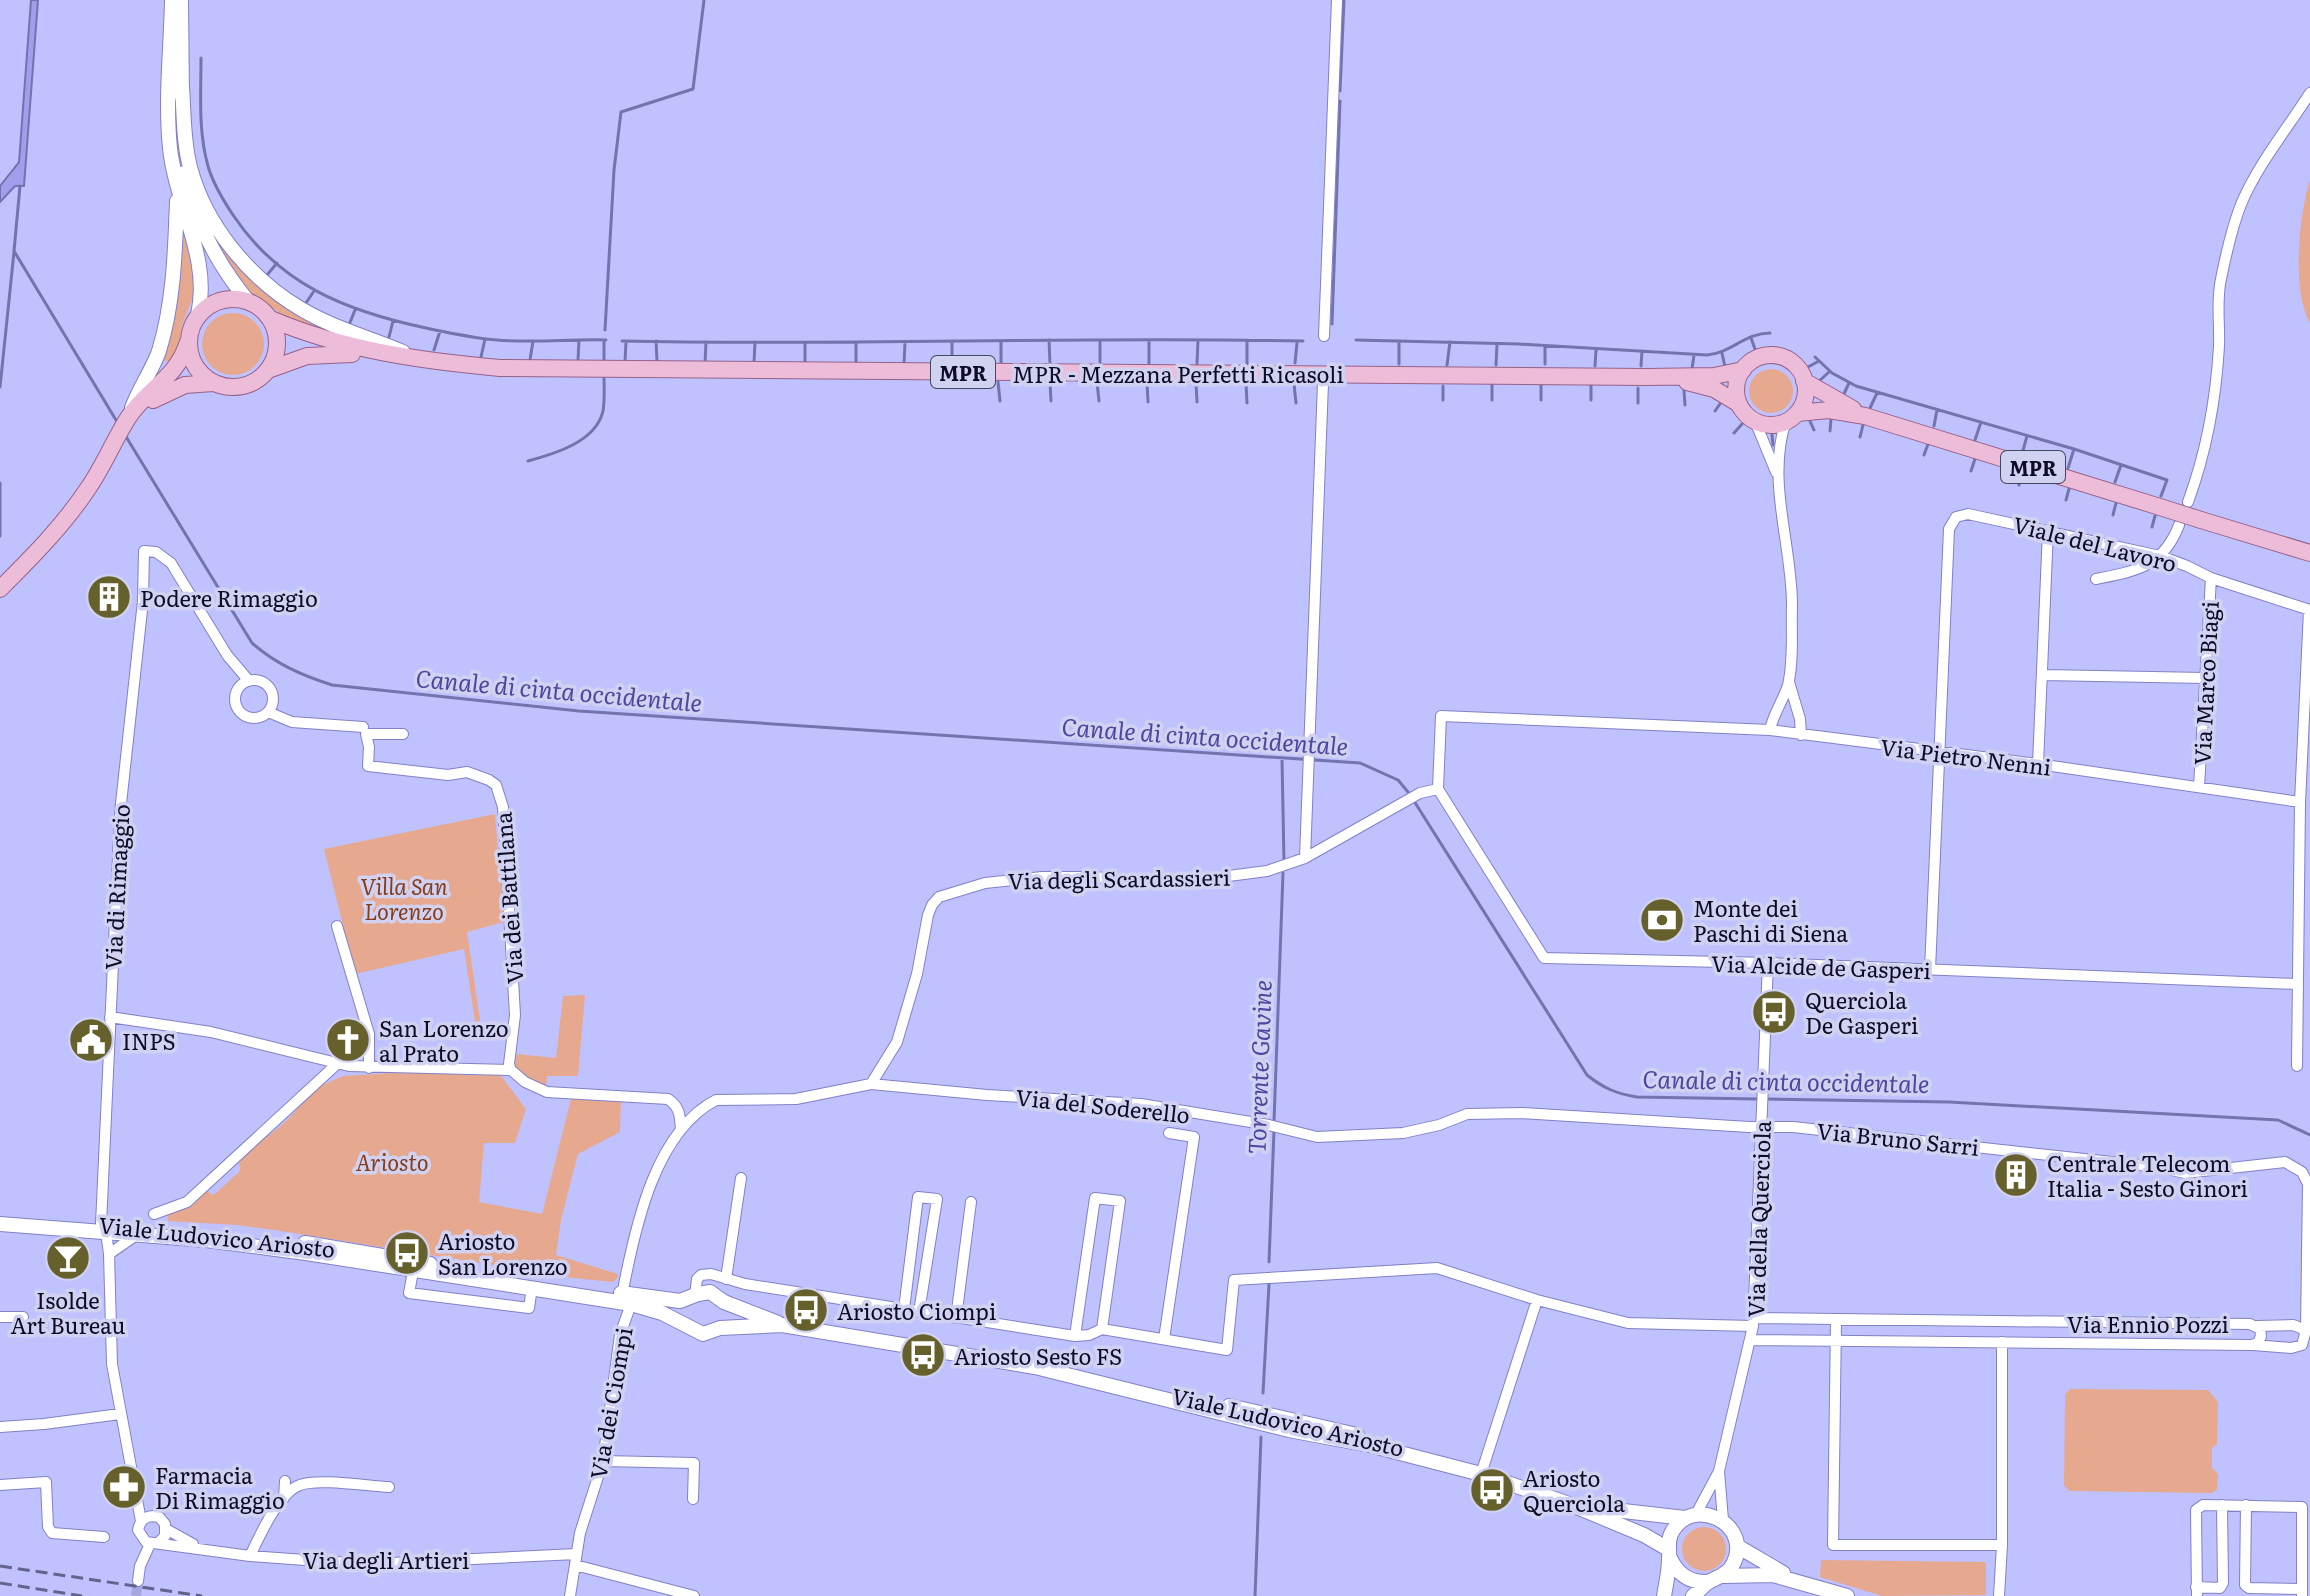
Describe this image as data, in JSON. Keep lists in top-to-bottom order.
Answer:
{
  "streets": {
    "main road": ["MPR", "MPR - Mezzana Perfetti Ricasoli"],
    "street": [
      "Viale del Lavoro",
      "Via Marco Biagi",
      "Via Pietro Nenni",
      "Via degli Scardassieri",
      "Via di Rimaggio",
      "Via dei Battilana",
      "Via Alcide de Gasperi",
      "Via del Soderello",
      "Via Bruno Sarri",
      "Via della Querciola",
      "Viale Ludovico Ariosto",
      "Via Ennio Pozzi",
      "Via dei Ciompi",
      "Via degli Artieri"
    ]
  },
  "crossings": [
    ["MPR", "MPR - Mezzana Perfetti Ricasoli"],
    ["Viale del Lavoro", "Via Marco Biagi"],
    ["Viale del Lavoro", "Via Pietro Nenni"],
    ["Via Marco Biagi", "Via Pietro Nenni"],
    ["Via Pietro Nenni", "Via degli Scardassieri"],
    ["Via Pietro Nenni", "Via Alcide de Gasperi"],
    ["Via degli Scardassieri", "Via Alcide de Gasperi"],
    ["Via degli Scardassieri", "Via del Soderello"],
    ["Via di Rimaggio", "Viale Ludovico Ariosto"],
    ["Via di Rimaggio", "Via degli Artieri"],
    ["Via Alcide de Gasperi", "Via della Querciola"],
    ["Via del Soderello", "Via Bruno Sarri"],
    ["Via del Soderello", "Via della Querciola"],
    ["Via Bruno Sarri", "Via della Querciola"],
    ["Via della Querciola", "Viale Ludovico Ariosto"],
    ["Via della Querciola", "Via Ennio Pozzi"],
    ["Viale Ludovico Ariosto", "Via dei Ciompi"],
    ["Via dei Ciompi", "Via degli Artieri"]
  ],
  "water": ["Canale di cinta occidentale", "Torrente Gavine"],
  "parks": ["Villa San Lorenzo", "Ariosto"],
  "places": {
    "building": ["Podere Rimaggio", "Centrale Telecom Italia - Sesto Ginori"],
    "bank": ["Monte dei Paschi di Siena"],
    "bus stop": [
      "Querciola De Gasperi",
      "Ariosto San Lorenzo",
      "Ariosto Ciompi",
      "Ariosto Sesto FS",
      "Ariosto Querciola"
    ],
    "public building": ["INPS"],
    "church": ["San Lorenzo al Prato"],
    "bar": ["Isolde Art Bureau"],
    "pharmacy": ["Farmacia Di Rimaggio"]
  }
}
